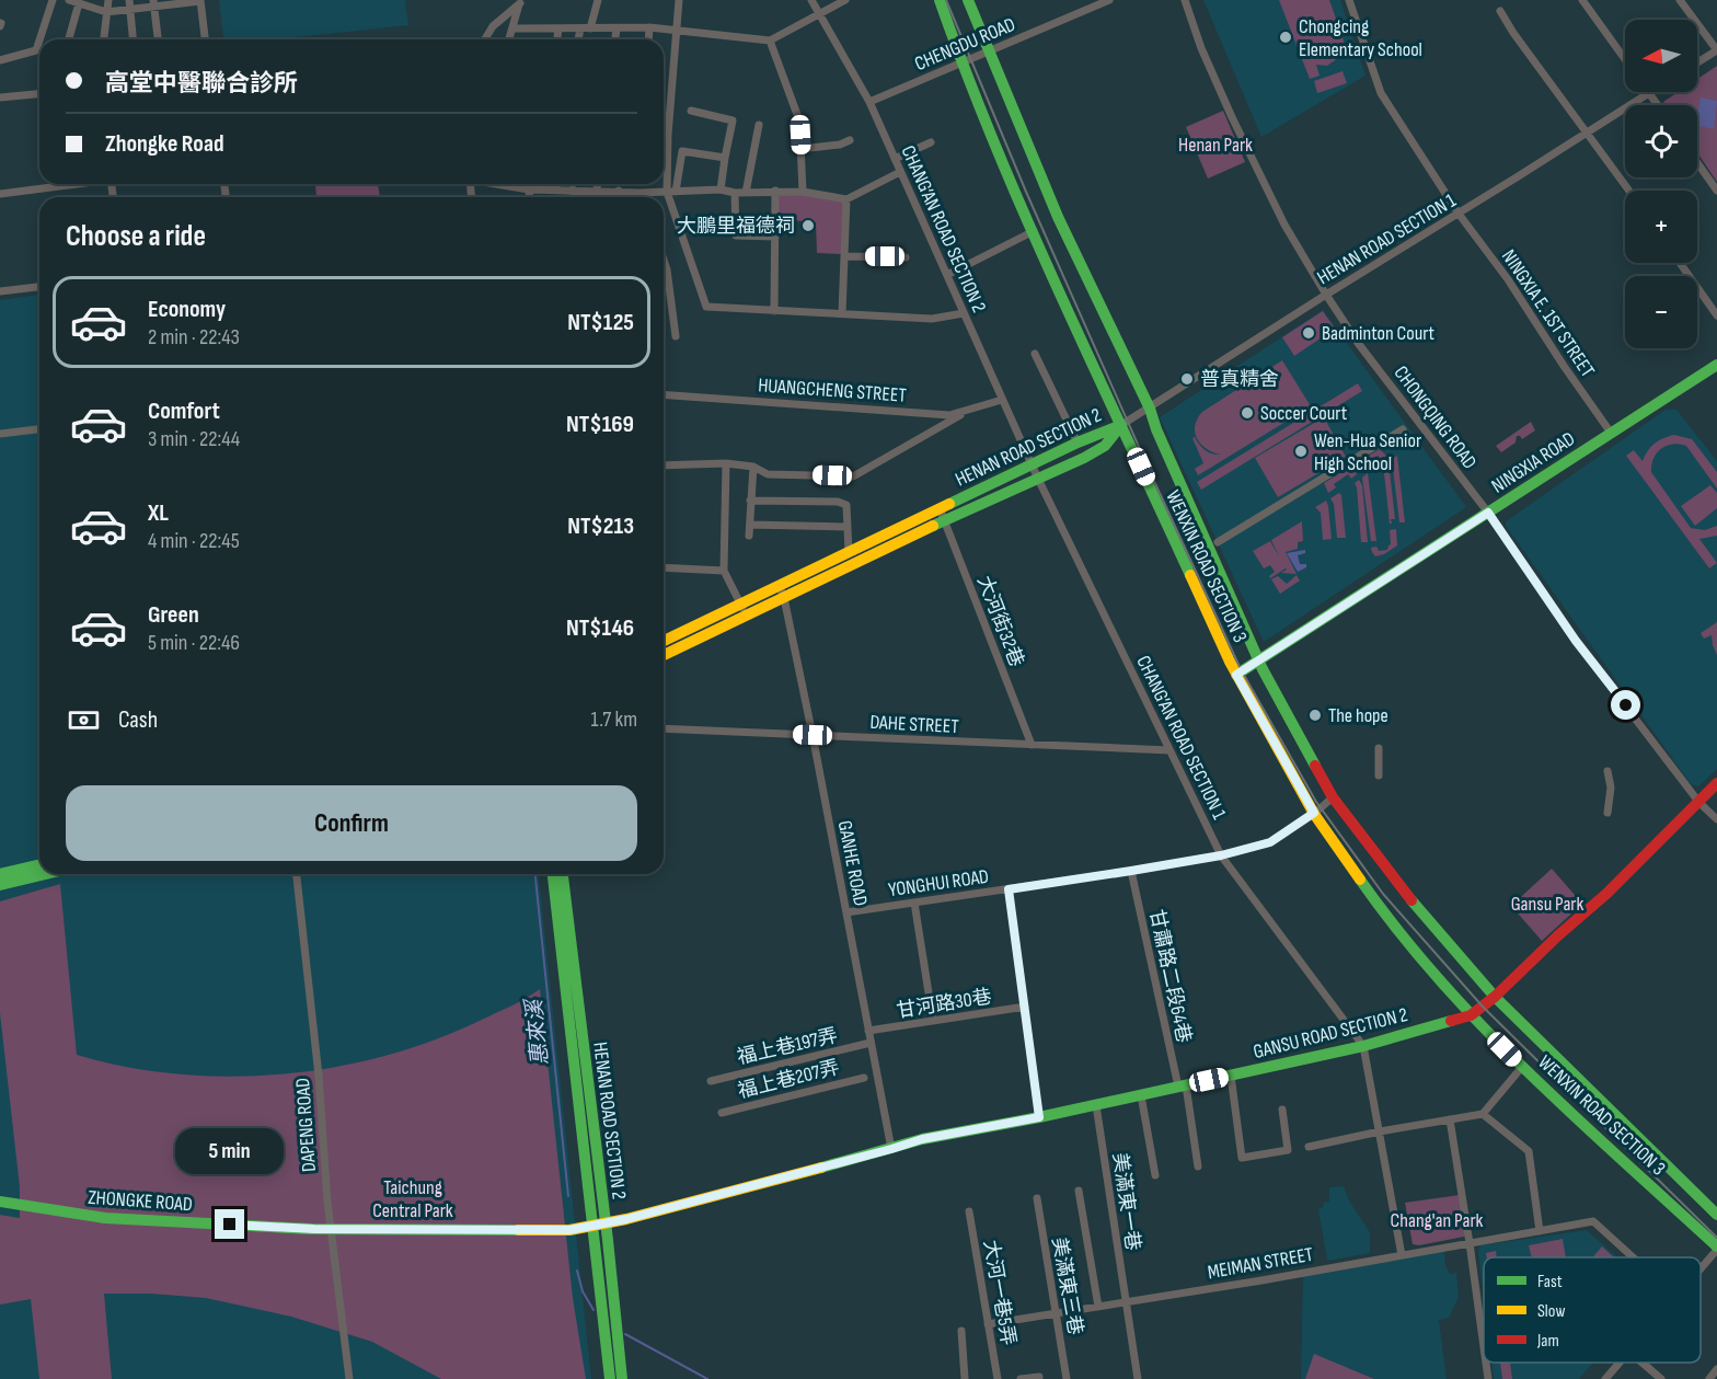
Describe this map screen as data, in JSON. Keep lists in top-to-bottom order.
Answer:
{
  "streets": {
    "street": [
      "CHENGDU ROAD",
      "CHANG’AN ROAD SECTION 2",
      "HENAN ROAD SECTION 1",
      "NINGXIA E. 1ST STREET",
      "HUANGCHENG STREET",
      "CHONGQING ROAD",
      "HENAN ROAD SECTION 2",
      "NINGXIA ROAD",
      "WENXIN ROAD SECTION 3",
      "大河街32巷",
      "DAHE STREET",
      "CHANG’AN ROAD SECTION 1",
      "GANHE ROAD",
      "YONGHUI ROAD",
      "甘肅路二段64巷",
      "甘河路30巷",
      "GANSU ROAD SECTION 2",
      "福上巷197弄",
      "福上巷207弄",
      "DAPENG ROAD",
      "ZHONGKE ROAD",
      "美滿東一巷",
      "MEIMAN STREET",
      "美滿東三巷",
      "大河一巷5弄"
    ]
  },
  "crossings": [
    ["CHENGDU ROAD", "CHANG’AN ROAD SECTION 2"],
    ["CHENGDU ROAD", "WENXIN ROAD SECTION 3"],
    ["CHANG’AN ROAD SECTION 2", "HUANGCHENG STREET"],
    ["CHANG’AN ROAD SECTION 2", "HENAN ROAD SECTION 2"],
    ["CHANG’AN ROAD SECTION 2", "CHANG’AN ROAD SECTION 1"],
    ["HENAN ROAD SECTION 1", "NINGXIA E. 1ST STREET"],
    ["HENAN ROAD SECTION 1", "CHONGQING ROAD"],
    ["HENAN ROAD SECTION 1", "HENAN ROAD SECTION 2"],
    ["HENAN ROAD SECTION 1", "WENXIN ROAD SECTION 3"],
    ["NINGXIA E. 1ST STREET", "NINGXIA ROAD"],
    ["CHONGQING ROAD", "NINGXIA ROAD"],
    ["CHONGQING ROAD", "GANSU ROAD SECTION 2"],
    ["HENAN ROAD SECTION 2", "WENXIN ROAD SECTION 3"],
    ["HENAN ROAD SECTION 2", "大河街32巷"],
    ["HENAN ROAD SECTION 2", "CHANG’AN ROAD SECTION 1"],
    ["HENAN ROAD SECTION 2", "GANHE ROAD"],
    ["HENAN ROAD SECTION 2", "GANSU ROAD SECTION 2"],
    ["HENAN ROAD SECTION 2", "ZHONGKE ROAD"],
    ["NINGXIA ROAD", "WENXIN ROAD SECTION 3"],
    ["WENXIN ROAD SECTION 3", "YONGHUI ROAD"],
    ["WENXIN ROAD SECTION 3", "GANSU ROAD SECTION 2"],
    ["大河街32巷", "DAHE STREET"],
    ["DAHE STREET", "CHANG’AN ROAD SECTION 1"],
    ["DAHE STREET", "GANHE ROAD"],
    ["CHANG’AN ROAD SECTION 1", "YONGHUI ROAD"],
    ["CHANG’AN ROAD SECTION 1", "GANSU ROAD SECTION 2"],
    ["CHANG’AN ROAD SECTION 1", "MEIMAN STREET"],
    ["GANHE ROAD", "YONGHUI ROAD"],
    ["GANHE ROAD", "甘河路30巷"],
    ["GANHE ROAD", "GANSU ROAD SECTION 2"],
    ["GANHE ROAD", "福上巷197弄"],
    ["YONGHUI ROAD", "甘肅路二段64巷"],
    ["甘肅路二段64巷", "GANSU ROAD SECTION 2"],
    ["GANSU ROAD SECTION 2", "ZHONGKE ROAD"],
    ["GANSU ROAD SECTION 2", "美滿東一巷"],
    ["DAPENG ROAD", "ZHONGKE ROAD"],
    ["美滿東一巷", "MEIMAN STREET"],
    ["MEIMAN STREET", "美滿東三巷"],
    ["MEIMAN STREET", "大河一巷5弄"]
  ],
  "water": ["惠來溪"],
  "parks": [
    "Henan Park",
    "Gansu Park",
    "Taichung Central Park",
    "Chang'an Park"
  ],
  "places": [
    "Chongcing Elementary School",
    "大鵬里福德祠",
    "Badminton Court",
    "普真精舍",
    "Soccer Court",
    "Wen-Hua Senior High School",
    "The hope"
  ],
  "legend": ["Fast", "Slow", "Jam"],
  "north": "left",
  "page": {
    "map_buttons": ["+", "−"],
    "banner": ["高堂中醫聯合診所", "Zhongke Road"],
    "heading": "Choose a ride",
    "list": [
      {
        "name": "Economy",
        "note": "2 min · 22:43",
        "value": "NT$125"
      },
      {
        "name": "Comfort",
        "note": "3 min · 22:44",
        "value": "NT$169"
      },
      {
        "name": "XL",
        "note": "4 min · 22:45",
        "value": "NT$213"
      },
      {
        "name": "Green",
        "note": "5 min · 22:46",
        "value": "NT$146"
      }
    ],
    "pay": ["Cash", "1.7 km"],
    "buttons": "Confirm",
    "bubble": "5 min"
  }
}
